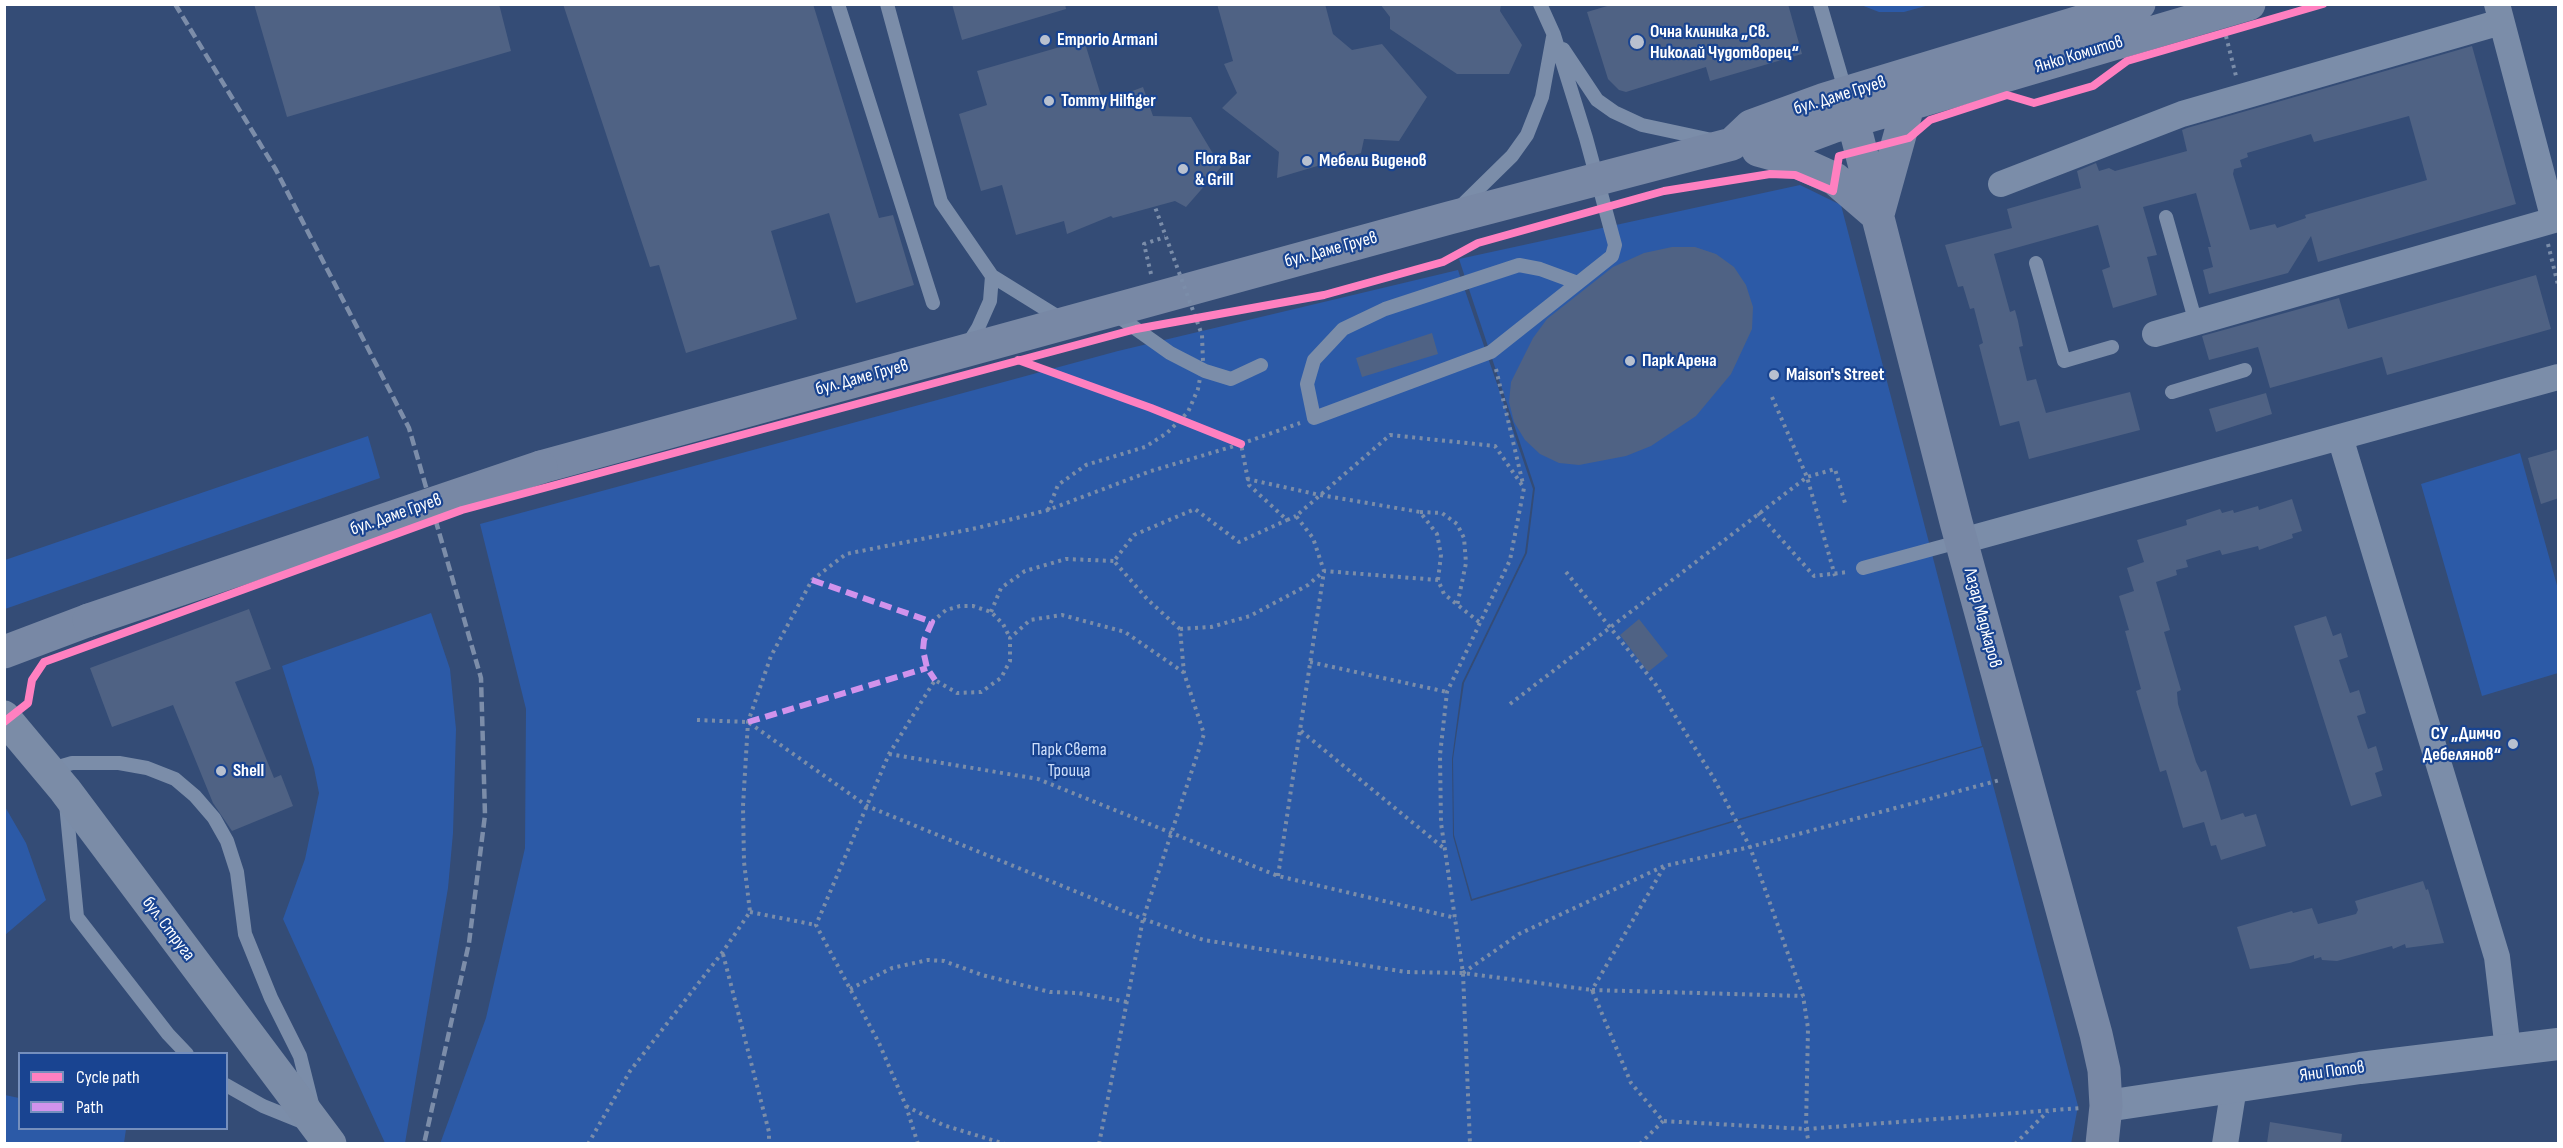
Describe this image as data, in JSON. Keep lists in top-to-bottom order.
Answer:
{
  "streets": {
    "main road": [
      "Янко Комитов",
      "бул. Даме Груев",
      "Лазар Маджаров",
      "бул. Струга"
    ],
    "street": ["Яни Попов"]
  },
  "crossings": [
    ["Янко Комитов", "бул. Даме Груев"],
    ["бул. Даме Груев", "Лазар Маджаров"],
    ["Лазар Маджаров", "Яни Попов"]
  ],
  "parks": ["Парк Света Троица"],
  "places": [
    "Emporio Armani",
    "Oчна клиника „Св. Николай Чудотворец“",
    "Tommy Hilfiger",
    "Мебели Виденов",
    "Flora Bar & Grill",
    "Парк Арена",
    "Maison's Street",
    "СУ „Димчо Дебелянов“",
    "Shell"
  ],
  "legend": ["Cycle path", "Path"]
}
